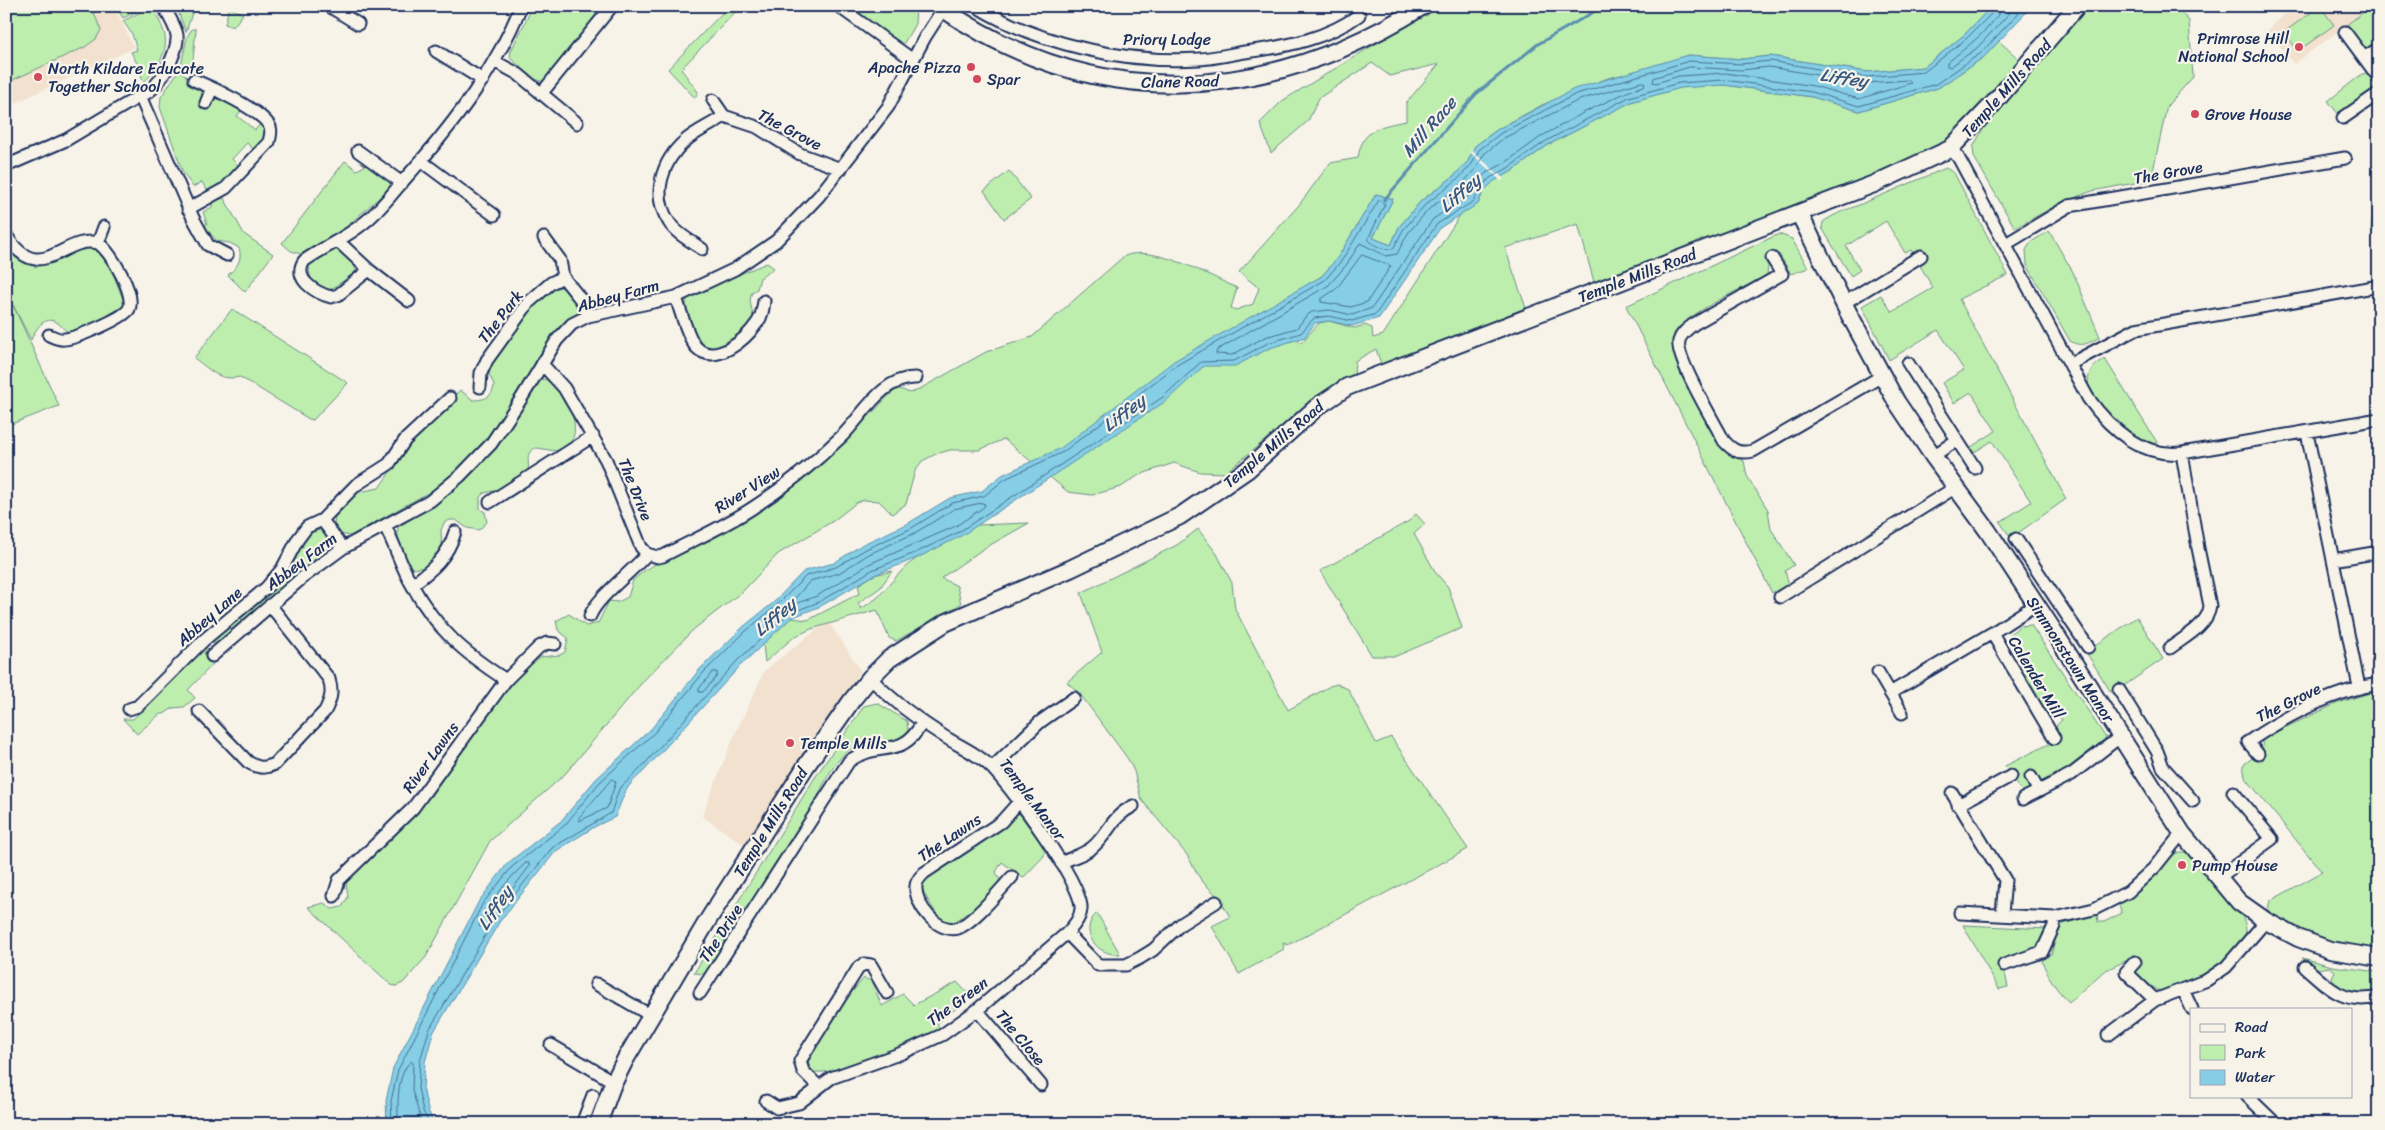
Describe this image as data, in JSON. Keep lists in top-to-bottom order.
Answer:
{
  "streets": {
    "street": [
      "Priory Lodge",
      "Clane Road",
      "Temple Mills Road",
      "The Grove",
      "Abbey Farm",
      "The Park",
      "The Drive",
      "River View",
      "Abbey Lane",
      "Simmonstown Manor",
      "Calender Mill",
      "River Lawns",
      "Temple Manor",
      "The Lawns",
      "The Green",
      "The Close"
    ]
  },
  "crossings": [
    ["Clane Road", "Abbey Farm"],
    ["Temple Mills Road", "Simmonstown Manor"],
    ["Temple Mills Road", "Temple Manor"],
    ["The Grove", "Abbey Farm"],
    ["Abbey Farm", "The Drive"],
    ["The Drive", "River View"],
    ["The Drive", "Temple Manor"],
    ["Simmonstown Manor", "Calender Mill"],
    ["Temple Manor", "The Lawns"],
    ["Temple Manor", "The Green"],
    ["The Green", "The Close"]
  ],
  "water": ["Liffey", "Mill Race"],
  "places": [
    "Primrose Hill National School",
    "Apache Pizza",
    "North Kildare Educate Together School",
    "Spar",
    "Grove House",
    "Temple Mills",
    "Pump House"
  ],
  "legend": ["Road", "Park", "Water"]
}
